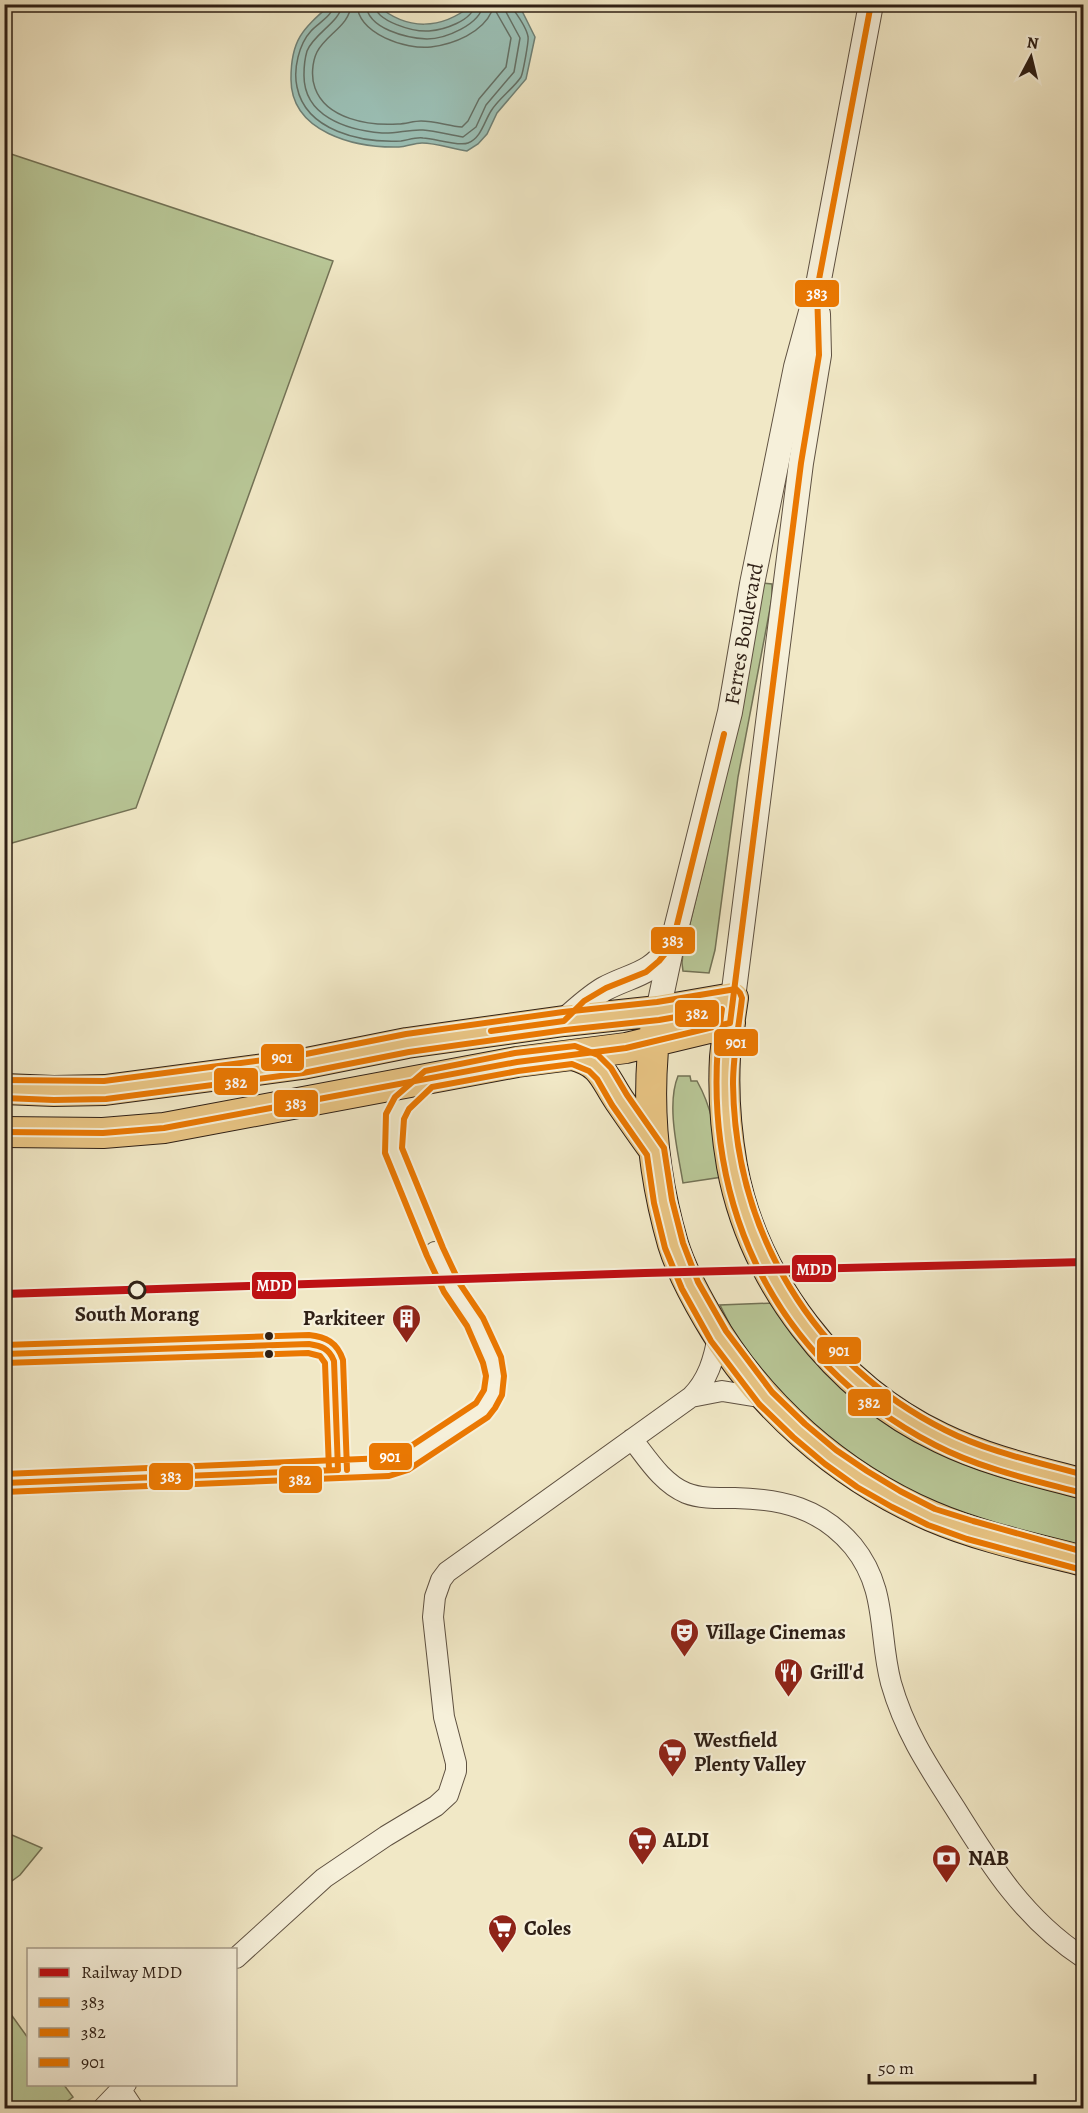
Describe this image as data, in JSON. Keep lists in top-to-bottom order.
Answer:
{
  "streets": {
    "street": ["Ferres Boulevard"]
  },
  "places": {
    "other": ["South Morang"],
    "building": ["Parkiteer"],
    "theatre": ["Village Cinemas"],
    "restaurant": ["Grill'd"],
    "supermarket": ["Westfield Plenty Valley", "ALDI", "Coles"],
    "bank": ["NAB"]
  },
  "lines": [
    "transit line 383",
    "transit line 901",
    "transit line 382",
    "rail line MDD"
  ],
  "legend": [
    "Railway MDD",
    "383",
    "382",
    "901"
  ],
  "scale_bar": "50 m",
  "north": "top"
}
